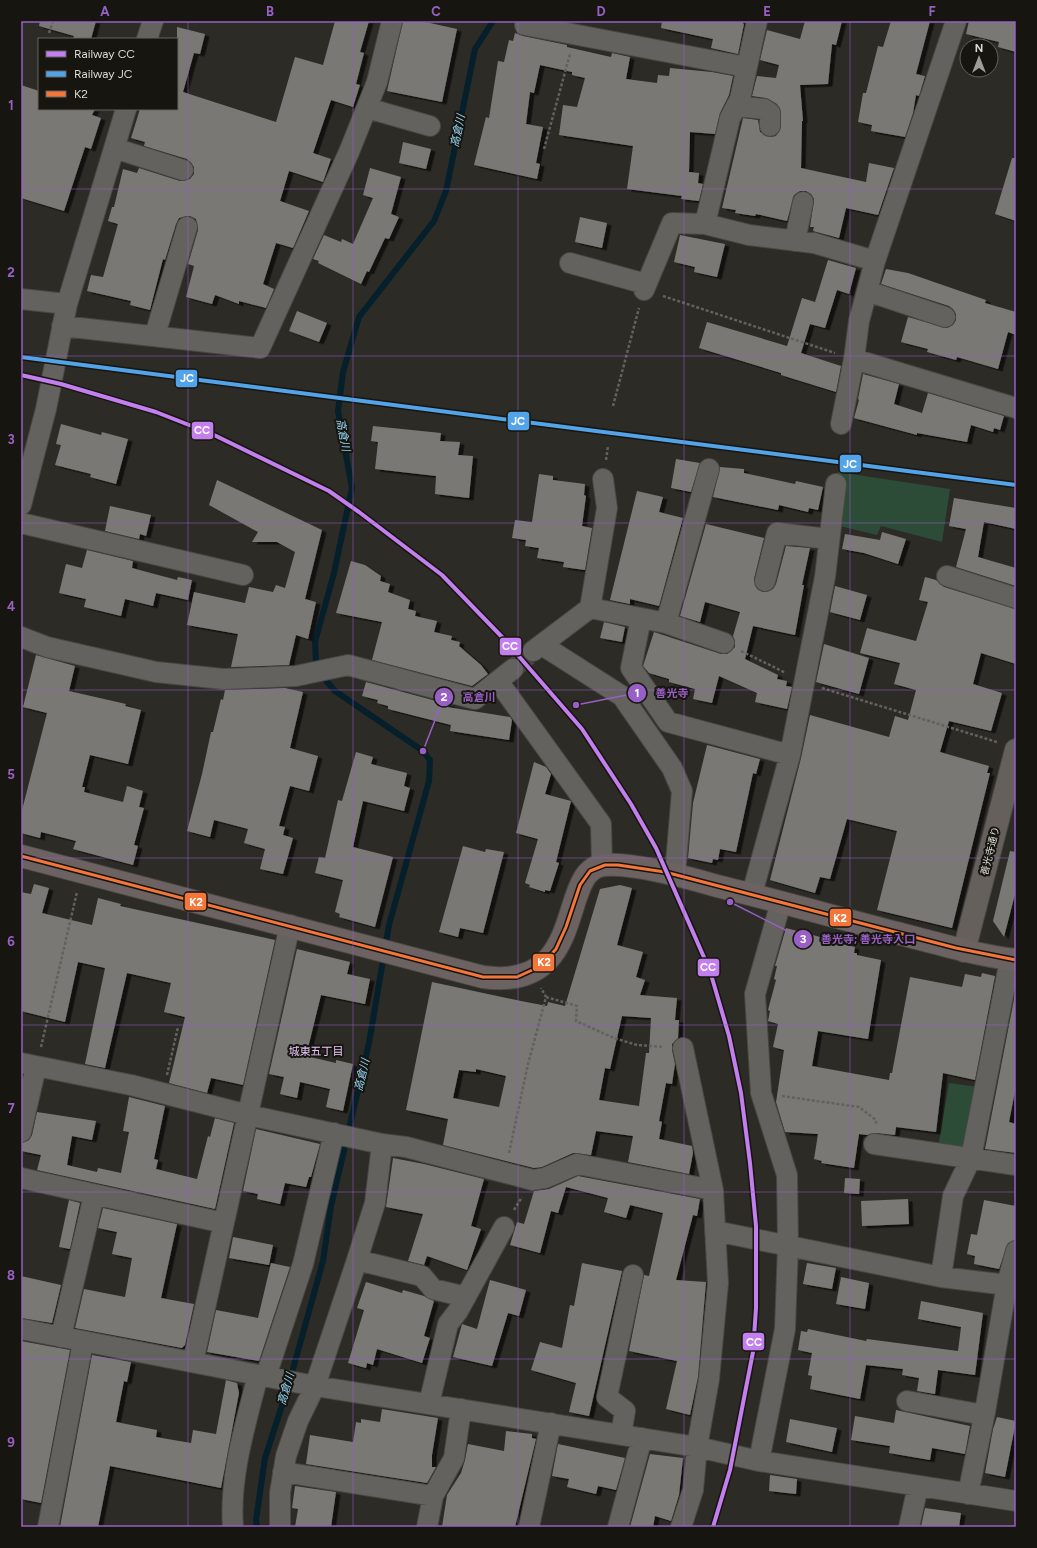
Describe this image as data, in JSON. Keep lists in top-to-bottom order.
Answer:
{
  "streets": {
    "main road": ["善光寺通り"]
  },
  "districts": ["城東五丁目"],
  "water": ["高倉川"],
  "places": ["善光寺", "高倉川", "善光寺; 善光寺入口"],
  "lines": ["rail line JC", "rail line CC", "transit line K2"],
  "legend": ["Railway CC", "Railway JC", "K2"],
  "north": "top",
  "grid": {
    "columns": [
      "A",
      "B",
      "C",
      "D",
      "E",
      "F"
    ],
    "rows": [
      "1",
      "2",
      "3",
      "4",
      "5",
      "6",
      "7",
      "8",
      "9"
    ]
  }
}
